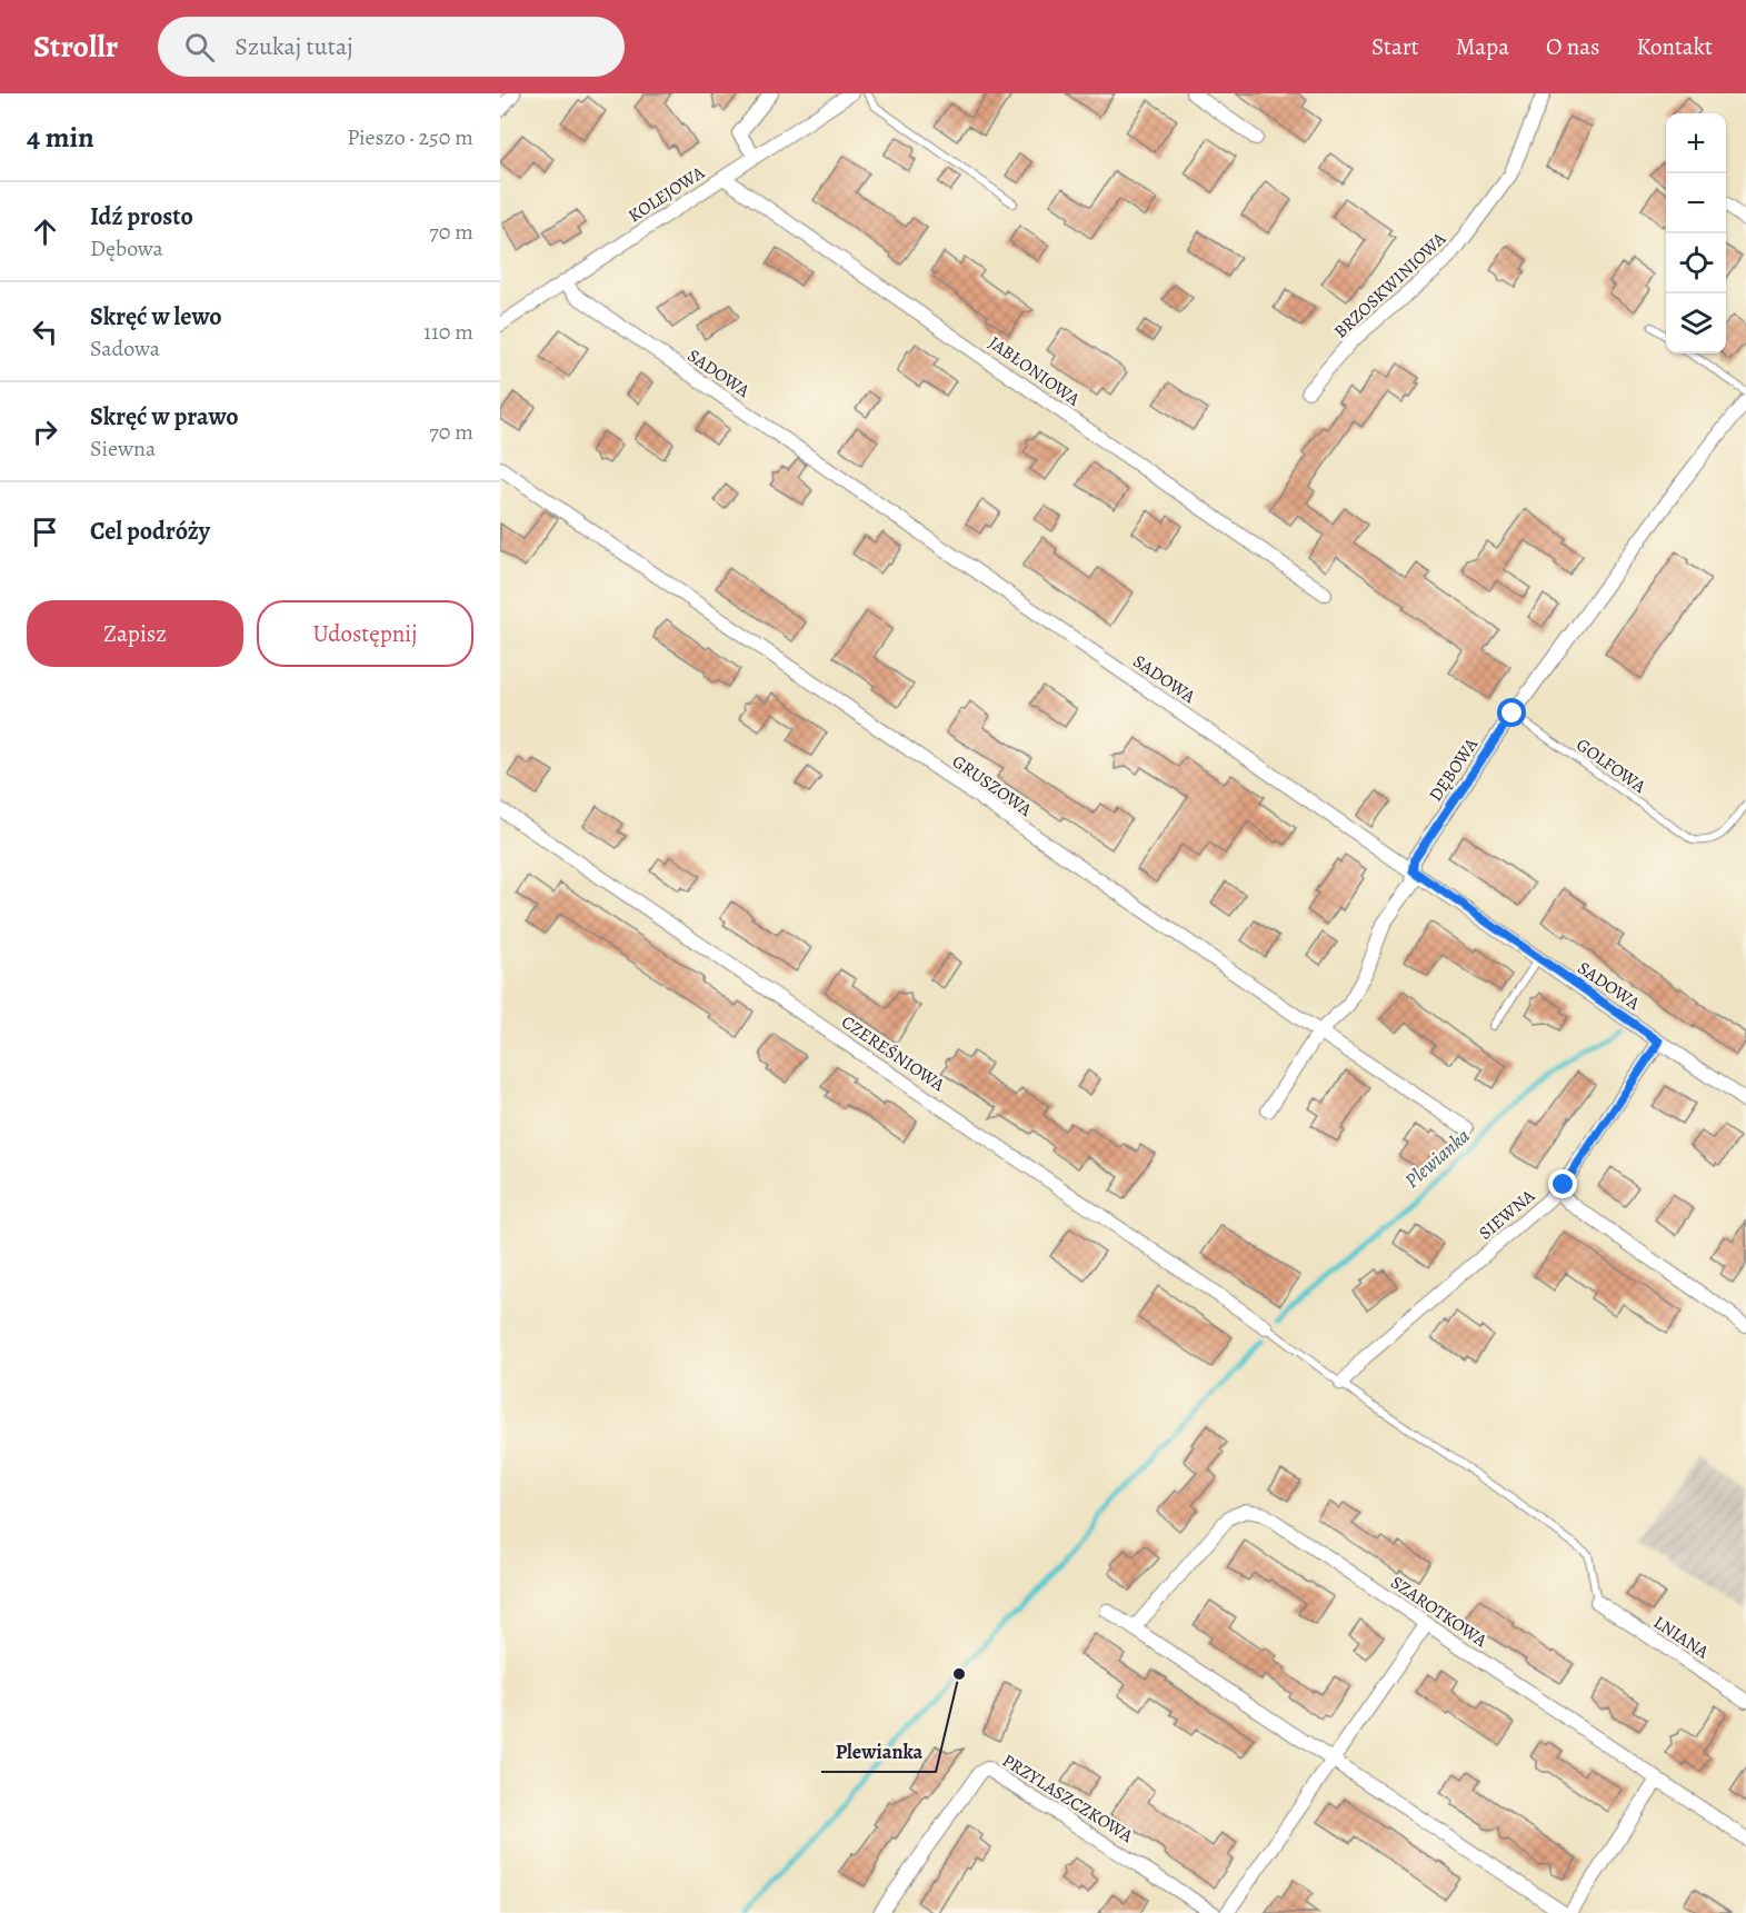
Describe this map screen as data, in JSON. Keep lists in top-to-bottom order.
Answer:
{
  "streets": {
    "street": [
      "KOLEJOWA",
      "BRZOSKWINIOWA",
      "JABŁONIOWA",
      "SADOWA",
      "DĘBOWA",
      "GRUSZOWA",
      "CZEREŚNIOWA",
      "SIEWNA",
      "SZAROTKOWA",
      "LNIANA",
      "PRZYLASZCZKOWA"
    ],
    "lane": ["GOLFOWA"]
  },
  "crossings": [
    ["KOLEJOWA", "JABŁONIOWA"],
    ["KOLEJOWA", "SADOWA"],
    ["SADOWA", "DĘBOWA"],
    ["SADOWA", "SIEWNA"],
    ["GOLFOWA", "DĘBOWA"],
    ["DĘBOWA", "GRUSZOWA"]
  ],
  "water": ["Plewianka"],
  "places": ["Plewianka"],
  "page": {
    "header": "Strollr",
    "search": "Szukaj tutaj",
    "nav": [
      "Start",
      "Mapa",
      "O nas",
      "Kontakt"
    ],
    "heading": ["4 min", "Pieszo · 250 m"],
    "map_buttons": ["+", "−"],
    "list": [
      ["Idź prosto", "Dębowa", "70 m"],
      ["Skręć w lewo", "Sadowa", "110 m"],
      ["Skręć w prawo", "Siewna", "70 m"],
      "Cel podróży"
    ],
    "buttons": ["Zapisz", "Udostępnij"]
  }
}
